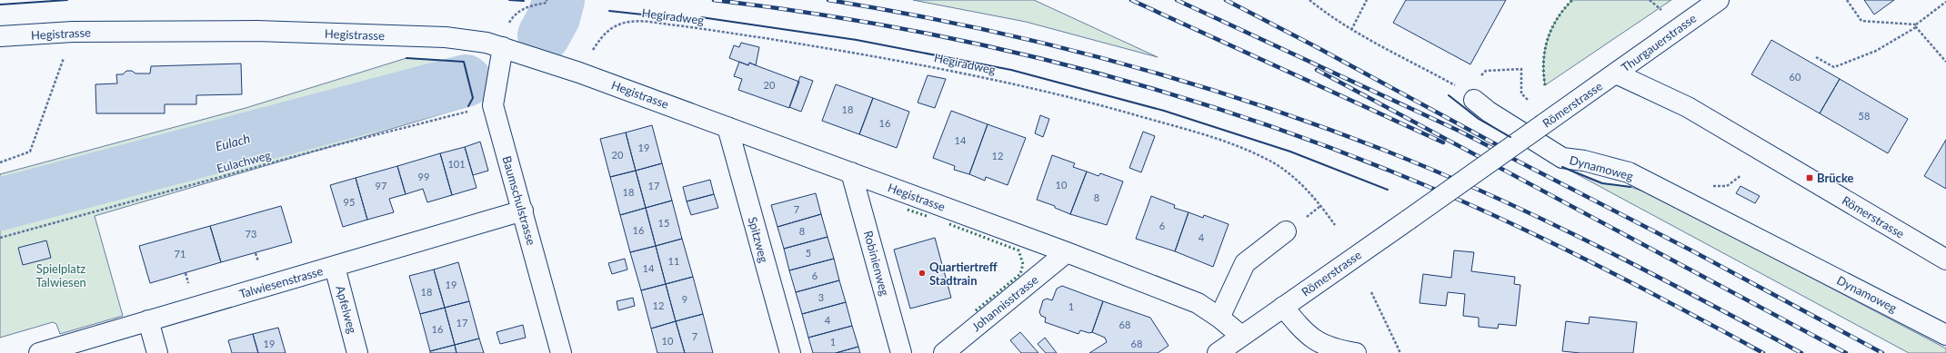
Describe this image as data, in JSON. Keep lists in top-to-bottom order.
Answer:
{
  "streets": {
    "street": [
      "Hegistrasse",
      "Thurgauerstrasse",
      "Römerstrasse",
      "Dynamoweg",
      "Baumschulstrasse",
      "Spitzweg",
      "Robinienweg",
      "Talwiesenstrasse",
      "Johannisstrasse",
      "Apfelweg"
    ],
    "path": ["Hegiradweg", "Eulachweg"]
  },
  "crossings": [
    ["Hegiradweg", "Hegistrasse"],
    ["Hegistrasse", "Römerstrasse"],
    ["Hegistrasse", "Baumschulstrasse"],
    ["Hegistrasse", "Spitzweg"],
    ["Hegistrasse", "Robinienweg"],
    ["Hegistrasse", "Johannisstrasse"],
    ["Thurgauerstrasse", "Römerstrasse"],
    ["Eulachweg", "Baumschulstrasse"],
    ["Baumschulstrasse", "Talwiesenstrasse"],
    ["Talwiesenstrasse", "Apfelweg"]
  ],
  "water": ["Eulach"],
  "parks": ["Spielplatz Talwiesen"],
  "places": {
    "transit": ["Brücke"],
    "other": ["Quartiertreff Stadtrain"]
  },
  "house_numbers": [
    "60",
    "20",
    "18",
    "58",
    "16",
    "14",
    "19",
    "20",
    "12",
    "101",
    "99",
    "10",
    "97",
    "17",
    "18",
    "8",
    "95",
    "7",
    "15",
    "6",
    "16",
    "8",
    "73",
    "4",
    "5",
    "71",
    "11",
    "14",
    "6",
    "19",
    "18",
    "3",
    "9",
    "12",
    "1",
    "4",
    "17",
    "68",
    "16",
    "7",
    "10",
    "1",
    "19",
    "68"
  ]
}
